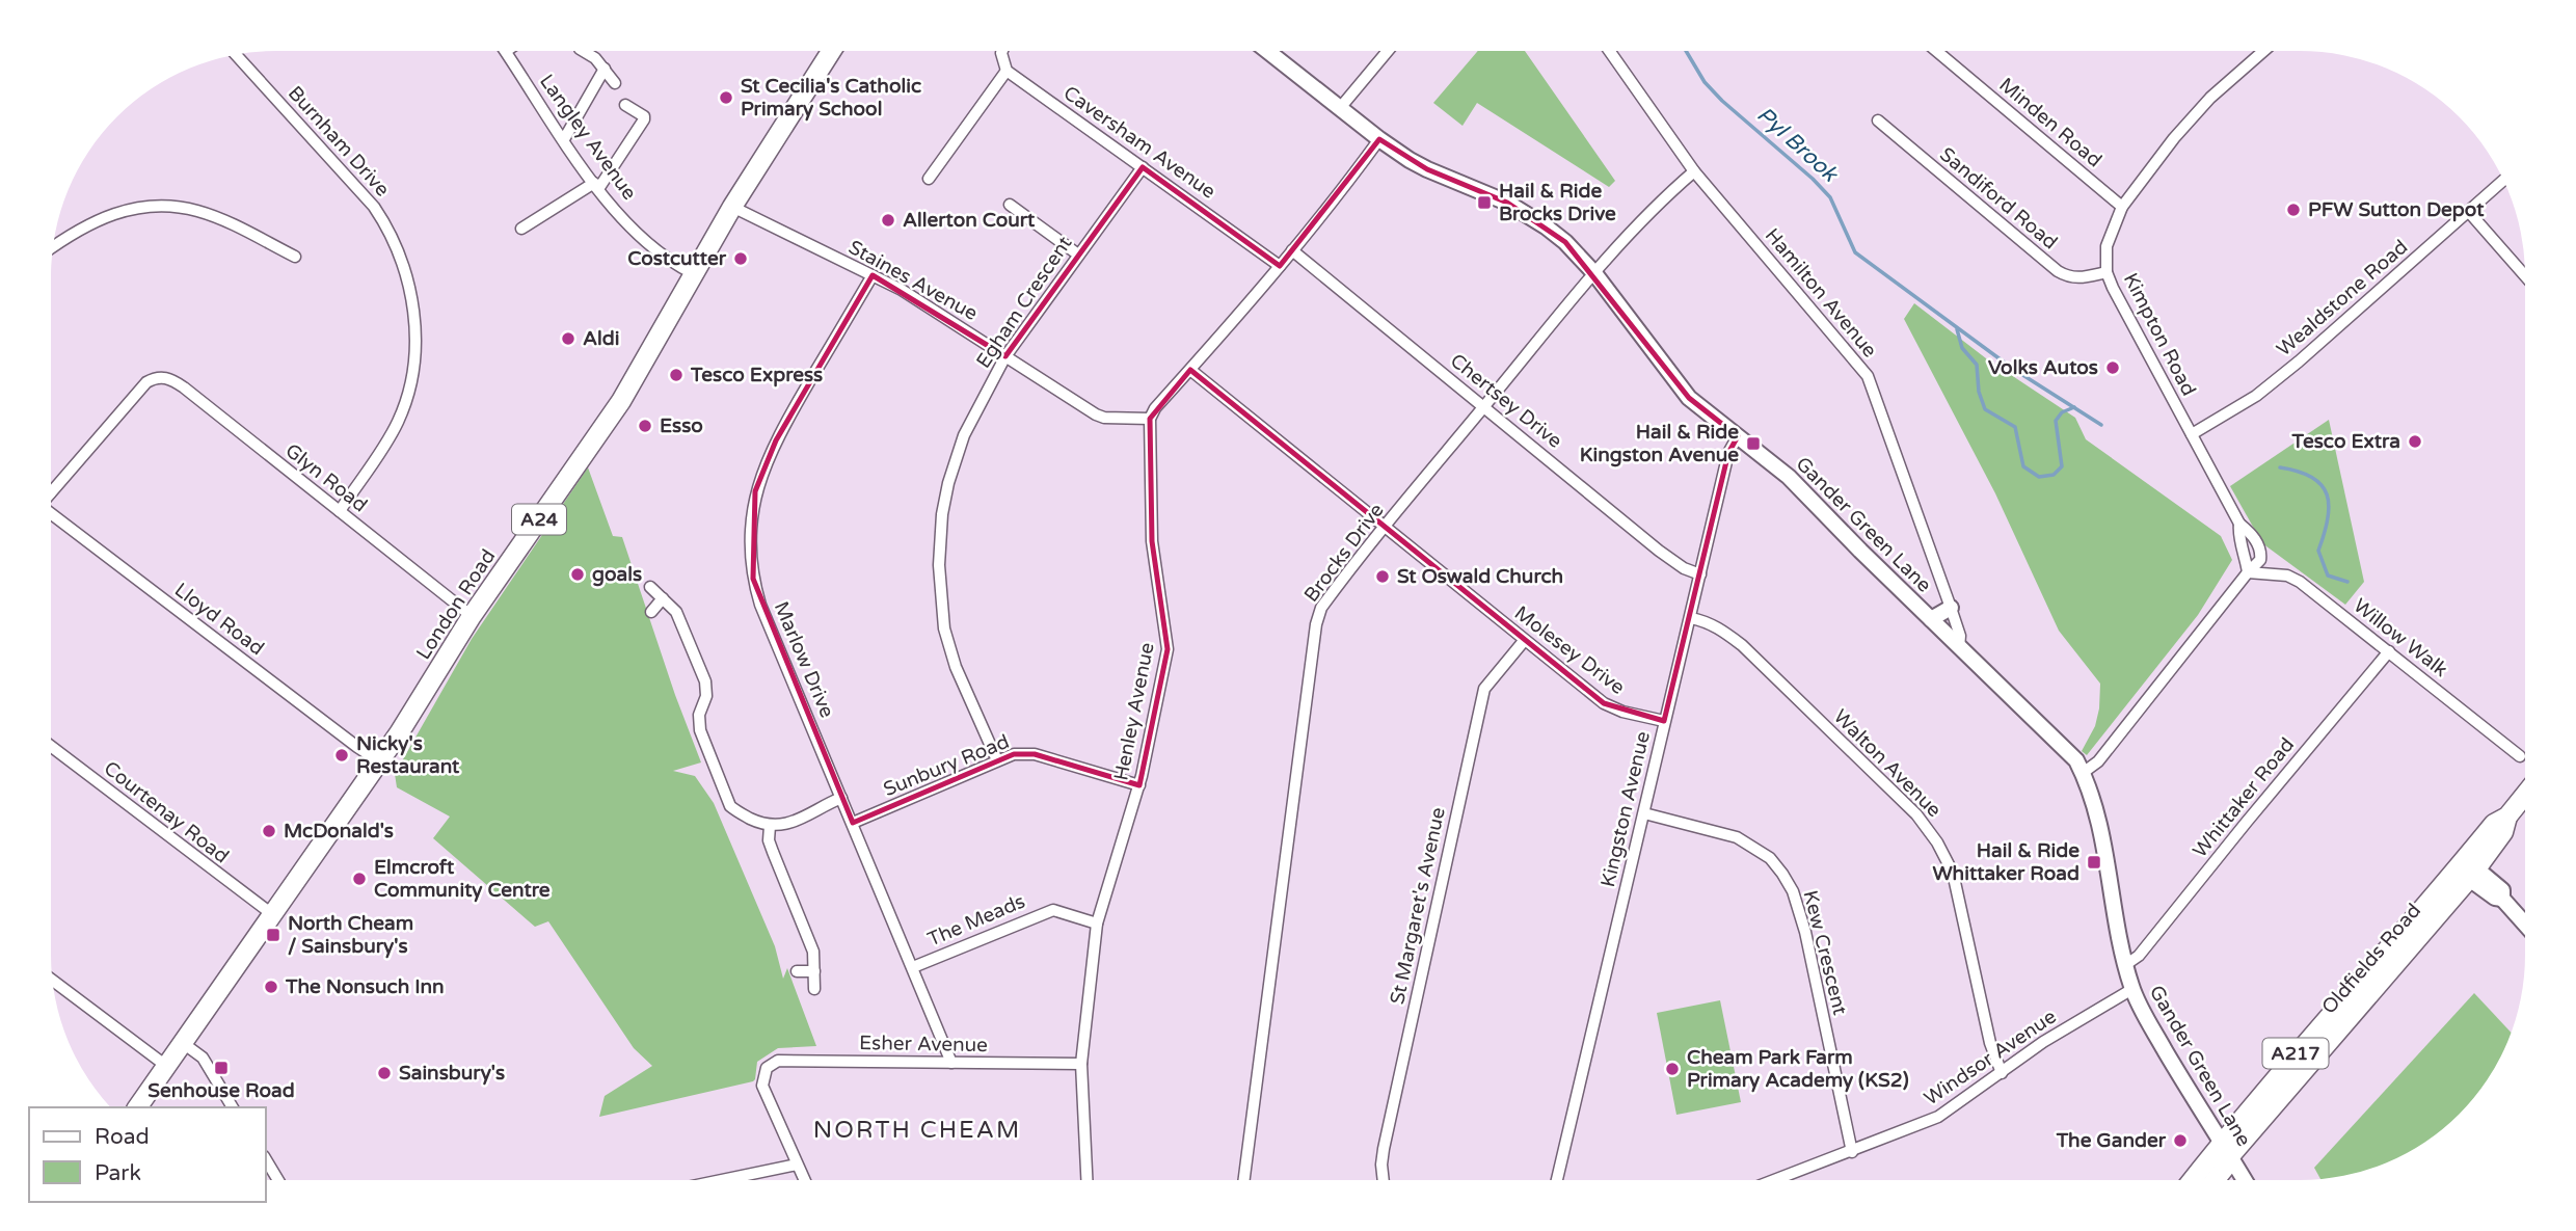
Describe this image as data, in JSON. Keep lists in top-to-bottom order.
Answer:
{
  "streets": {
    "highway": [
      "A24",
      "London Road",
      "Oldfields Road",
      "A217"
    ],
    "street": [
      "Minden Road",
      "Langley Avenue",
      "Burnham Drive",
      "Caversham Avenue",
      "Sandiford Road",
      "Staines Avenue",
      "Hamilton Avenue",
      "Wealdstone Road",
      "Egham Crescent",
      "Kimpton Road",
      "Chertsey Drive",
      "Glyn Road",
      "Gander Green Lane",
      "Brocks Drive",
      "Lloyd Road",
      "Willow Walk",
      "Molesey Drive",
      "Marlow Drive",
      "Henley Avenue",
      "Walton Avenue",
      "Sunbury Road",
      "Whittaker Road",
      "Kingston Avenue",
      "Courtenay Road",
      "St Margaret's Avenue",
      "The Meads",
      "Kew Crescent",
      "Esher Avenue",
      "Windsor Avenue"
    ]
  },
  "crossings": [
    ["Minden Road", "Kimpton Road"],
    ["Langley Avenue", "London Road"],
    ["Burnham Drive", "Glyn Road"],
    ["Caversham Avenue", "Egham Crescent"],
    ["Sandiford Road", "Kimpton Road"],
    ["Staines Avenue", "Egham Crescent"],
    ["Staines Avenue", "London Road"],
    ["Staines Avenue", "Marlow Drive"],
    ["Staines Avenue", "Henley Avenue"],
    ["Hamilton Avenue", "Gander Green Lane"],
    ["Hamilton Avenue", "Brocks Drive"],
    ["Wealdstone Road", "Kimpton Road"],
    ["Egham Crescent", "Sunbury Road"],
    ["Kimpton Road", "Willow Walk"],
    ["Chertsey Drive", "Brocks Drive"],
    ["Chertsey Drive", "Kingston Avenue"],
    ["Glyn Road", "London Road"],
    ["Gander Green Lane", "Brocks Drive"],
    ["Gander Green Lane", "Whittaker Road"],
    ["Gander Green Lane", "Kingston Avenue"],
    ["Gander Green Lane", "Oldfields Road"],
    ["Gander Green Lane", "A217"],
    ["Gander Green Lane", "Windsor Avenue"],
    ["Brocks Drive", "Molesey Drive"],
    ["London Road", "Lloyd Road"],
    ["London Road", "Courtenay Road"],
    ["Willow Walk", "Whittaker Road"],
    ["Molesey Drive", "Kingston Avenue"],
    ["Molesey Drive", "St Margaret's Avenue"],
    ["Marlow Drive", "Sunbury Road"],
    ["Marlow Drive", "The Meads"],
    ["Marlow Drive", "Esher Avenue"],
    ["Henley Avenue", "Sunbury Road"],
    ["Henley Avenue", "The Meads"],
    ["Henley Avenue", "Esher Avenue"],
    ["Walton Avenue", "Kingston Avenue"],
    ["Walton Avenue", "Windsor Avenue"],
    ["Kingston Avenue", "Kew Crescent"],
    ["Kew Crescent", "Windsor Avenue"],
    ["Oldfields Road", "A217"]
  ],
  "districts": ["NORTH CHEAM"],
  "water": ["Pyl Brook"],
  "places": {
    "other": [
      "St Cecilia's Catholic Primary School",
      "PFW Sutton Depot",
      "Allerton Court",
      "Costcutter",
      "Aldi",
      "Volks Autos",
      "Tesco Express",
      "Esso",
      "Tesco Extra",
      "goals",
      "St Oswald Church",
      "Nicky's Restaurant",
      "McDonald's",
      "Elmcroft Community Centre",
      "The Nonsuch Inn",
      "Cheam Park Farm Primary Academy (KS2)",
      "Sainsbury's",
      "The Gander"
    ],
    "transit": [
      "Hail & Ride Brocks Drive",
      "Hail & Ride Kingston Avenue",
      "Hail & Ride Whittaker Road",
      "North Cheam / Sainsbury's",
      "Senhouse Road"
    ]
  },
  "legend": ["Road", "Park"]
}
